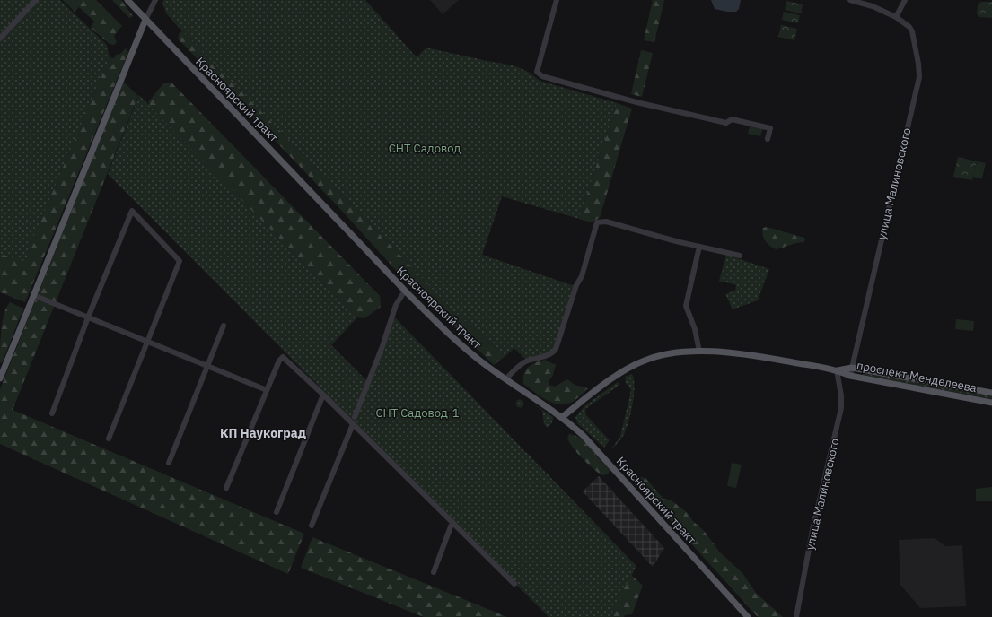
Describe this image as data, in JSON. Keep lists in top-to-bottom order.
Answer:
{
  "streets": {
    "main road": ["Красноярский тракт", "проспект Менделеева"],
    "street": ["улица Малиновского"]
  },
  "crossings": [
    ["Красноярский тракт", "проспект Менделеева"],
    ["улица Малиновского", "проспект Менделеева"]
  ],
  "districts": ["КП Наукоград"],
  "parks": ["СНТ Садовод", "СНТ Садовод-1"]
}
